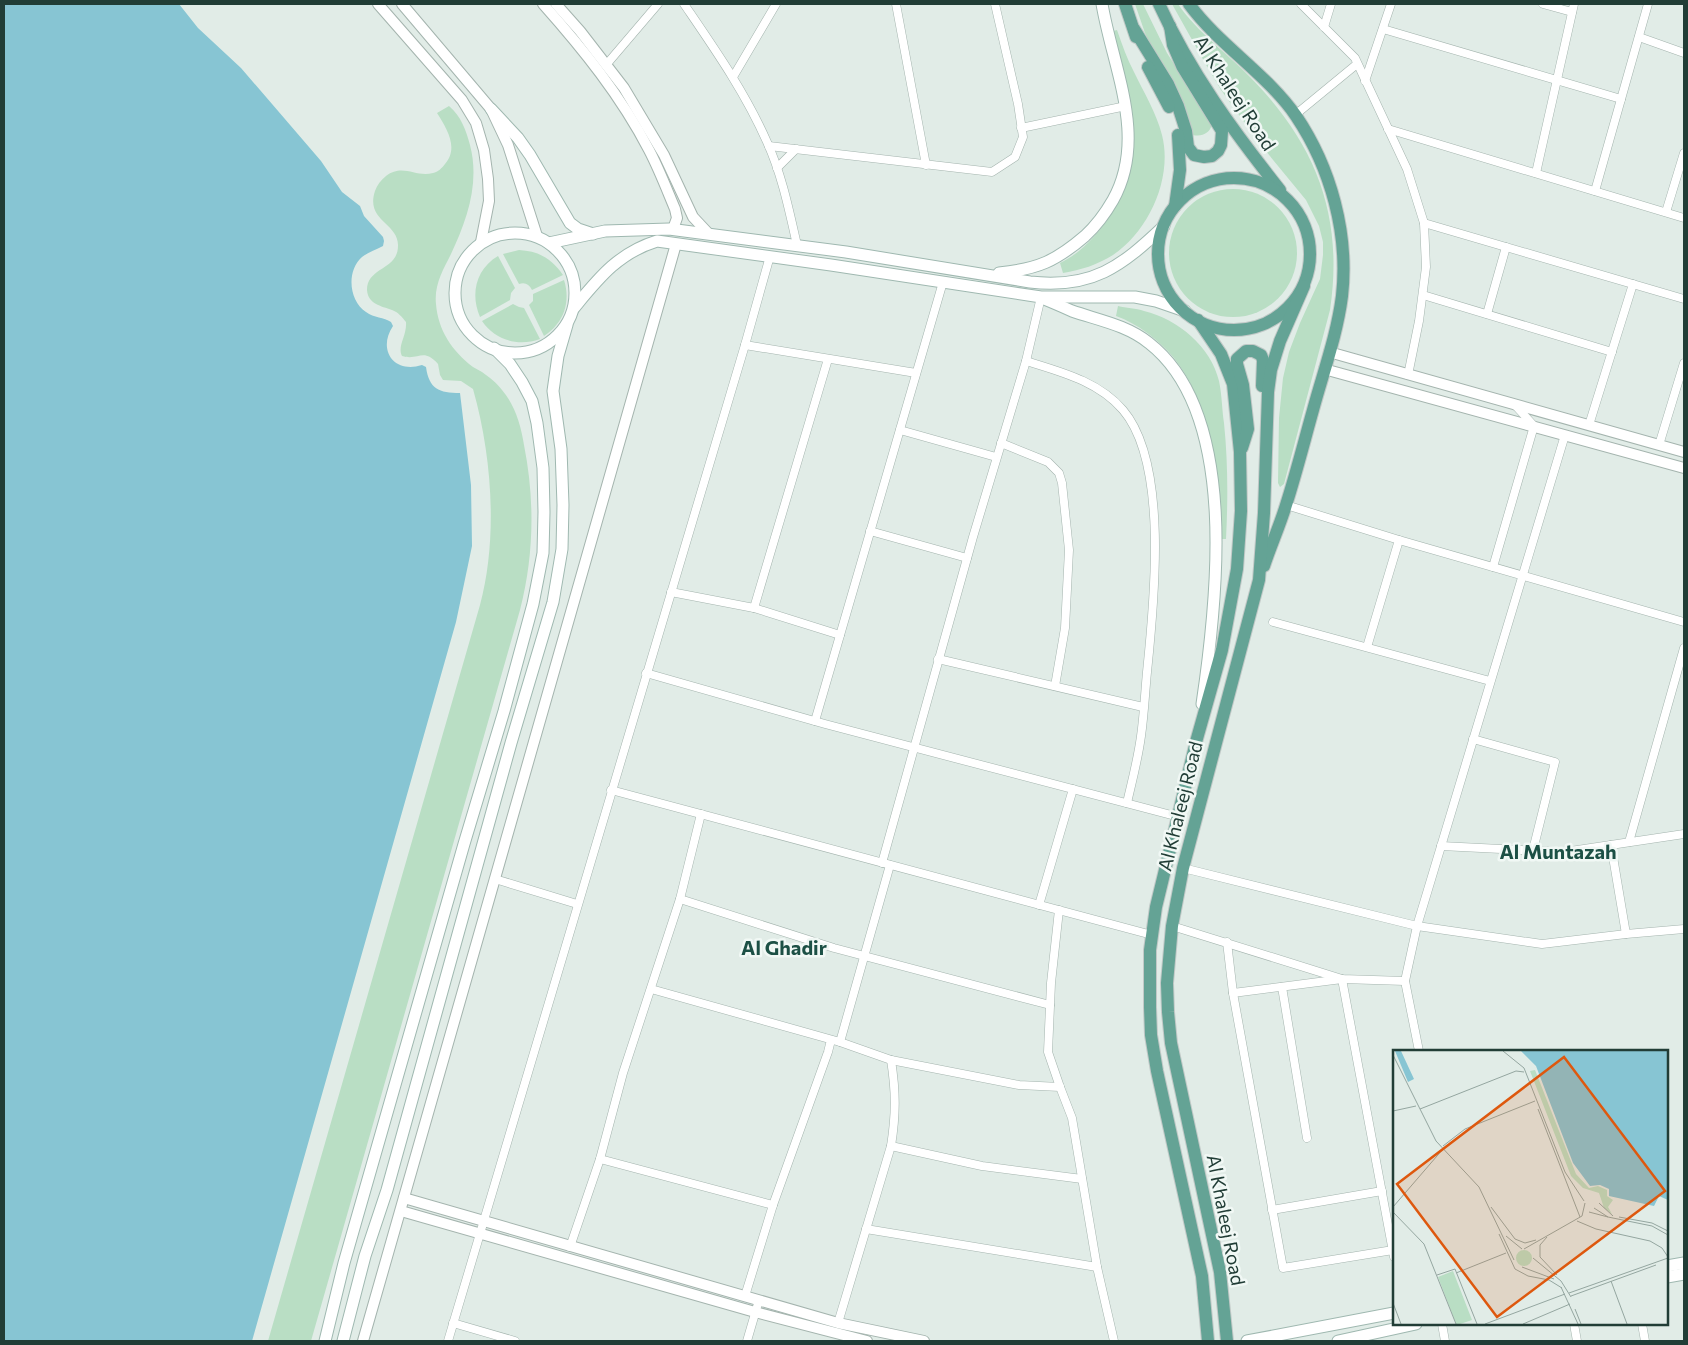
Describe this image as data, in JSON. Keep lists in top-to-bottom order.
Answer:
{
  "streets": {
    "main road": ["Al Khaleej Road"]
  },
  "districts": ["Al Muntazah", "Al Ghadir"]
}
